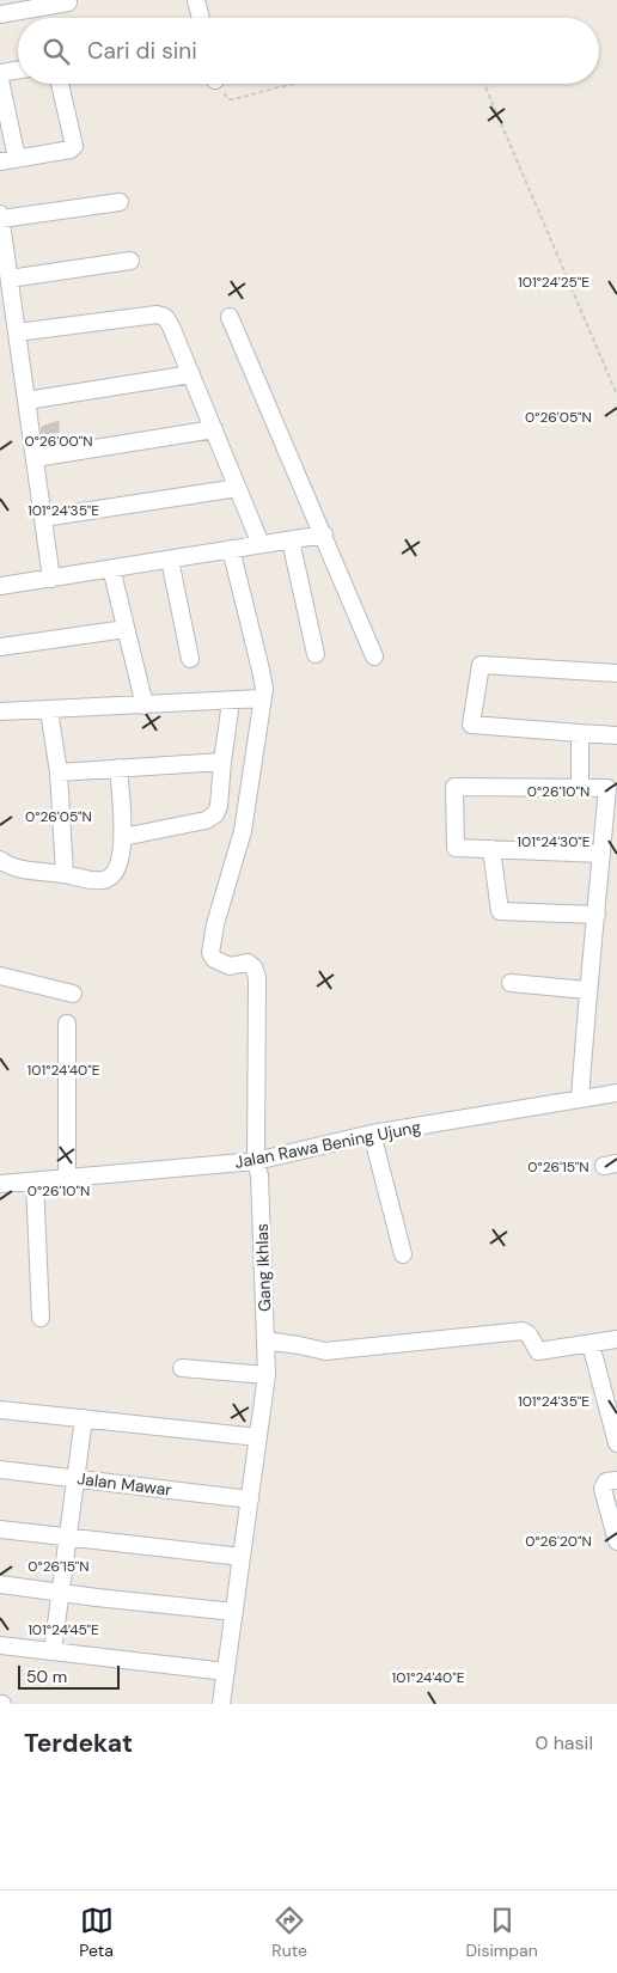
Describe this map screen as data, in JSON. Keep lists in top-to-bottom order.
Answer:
{
  "streets": {
    "street": ["Jalan Rawa Bening Ujung", "Gang Ikhlas", "Jalan Mawar"]
  },
  "crossings": [
    ["Jalan Rawa Bening Ujung", "Gang Ikhlas"],
    ["Gang Ikhlas", "Jalan Mawar"]
  ],
  "scale_bar": "50 m",
  "page": {
    "search": "Cari di sini",
    "scale": "50 m",
    "heading": ["Terdekat", "0 hasil"],
    "nav": ["Peta", "Rute", "Disimpan"]
  },
  "coordinates": [
    "101°24'25\"E",
    "0°26'05\"N",
    "0°26'00\"N",
    "101°24'35\"E",
    "0°26'10\"N",
    "101°24'30\"E",
    "101°24'40\"E",
    "0°26'15\"N",
    "0°26'20\"N",
    "101°24'45\"E"
  ]
}
